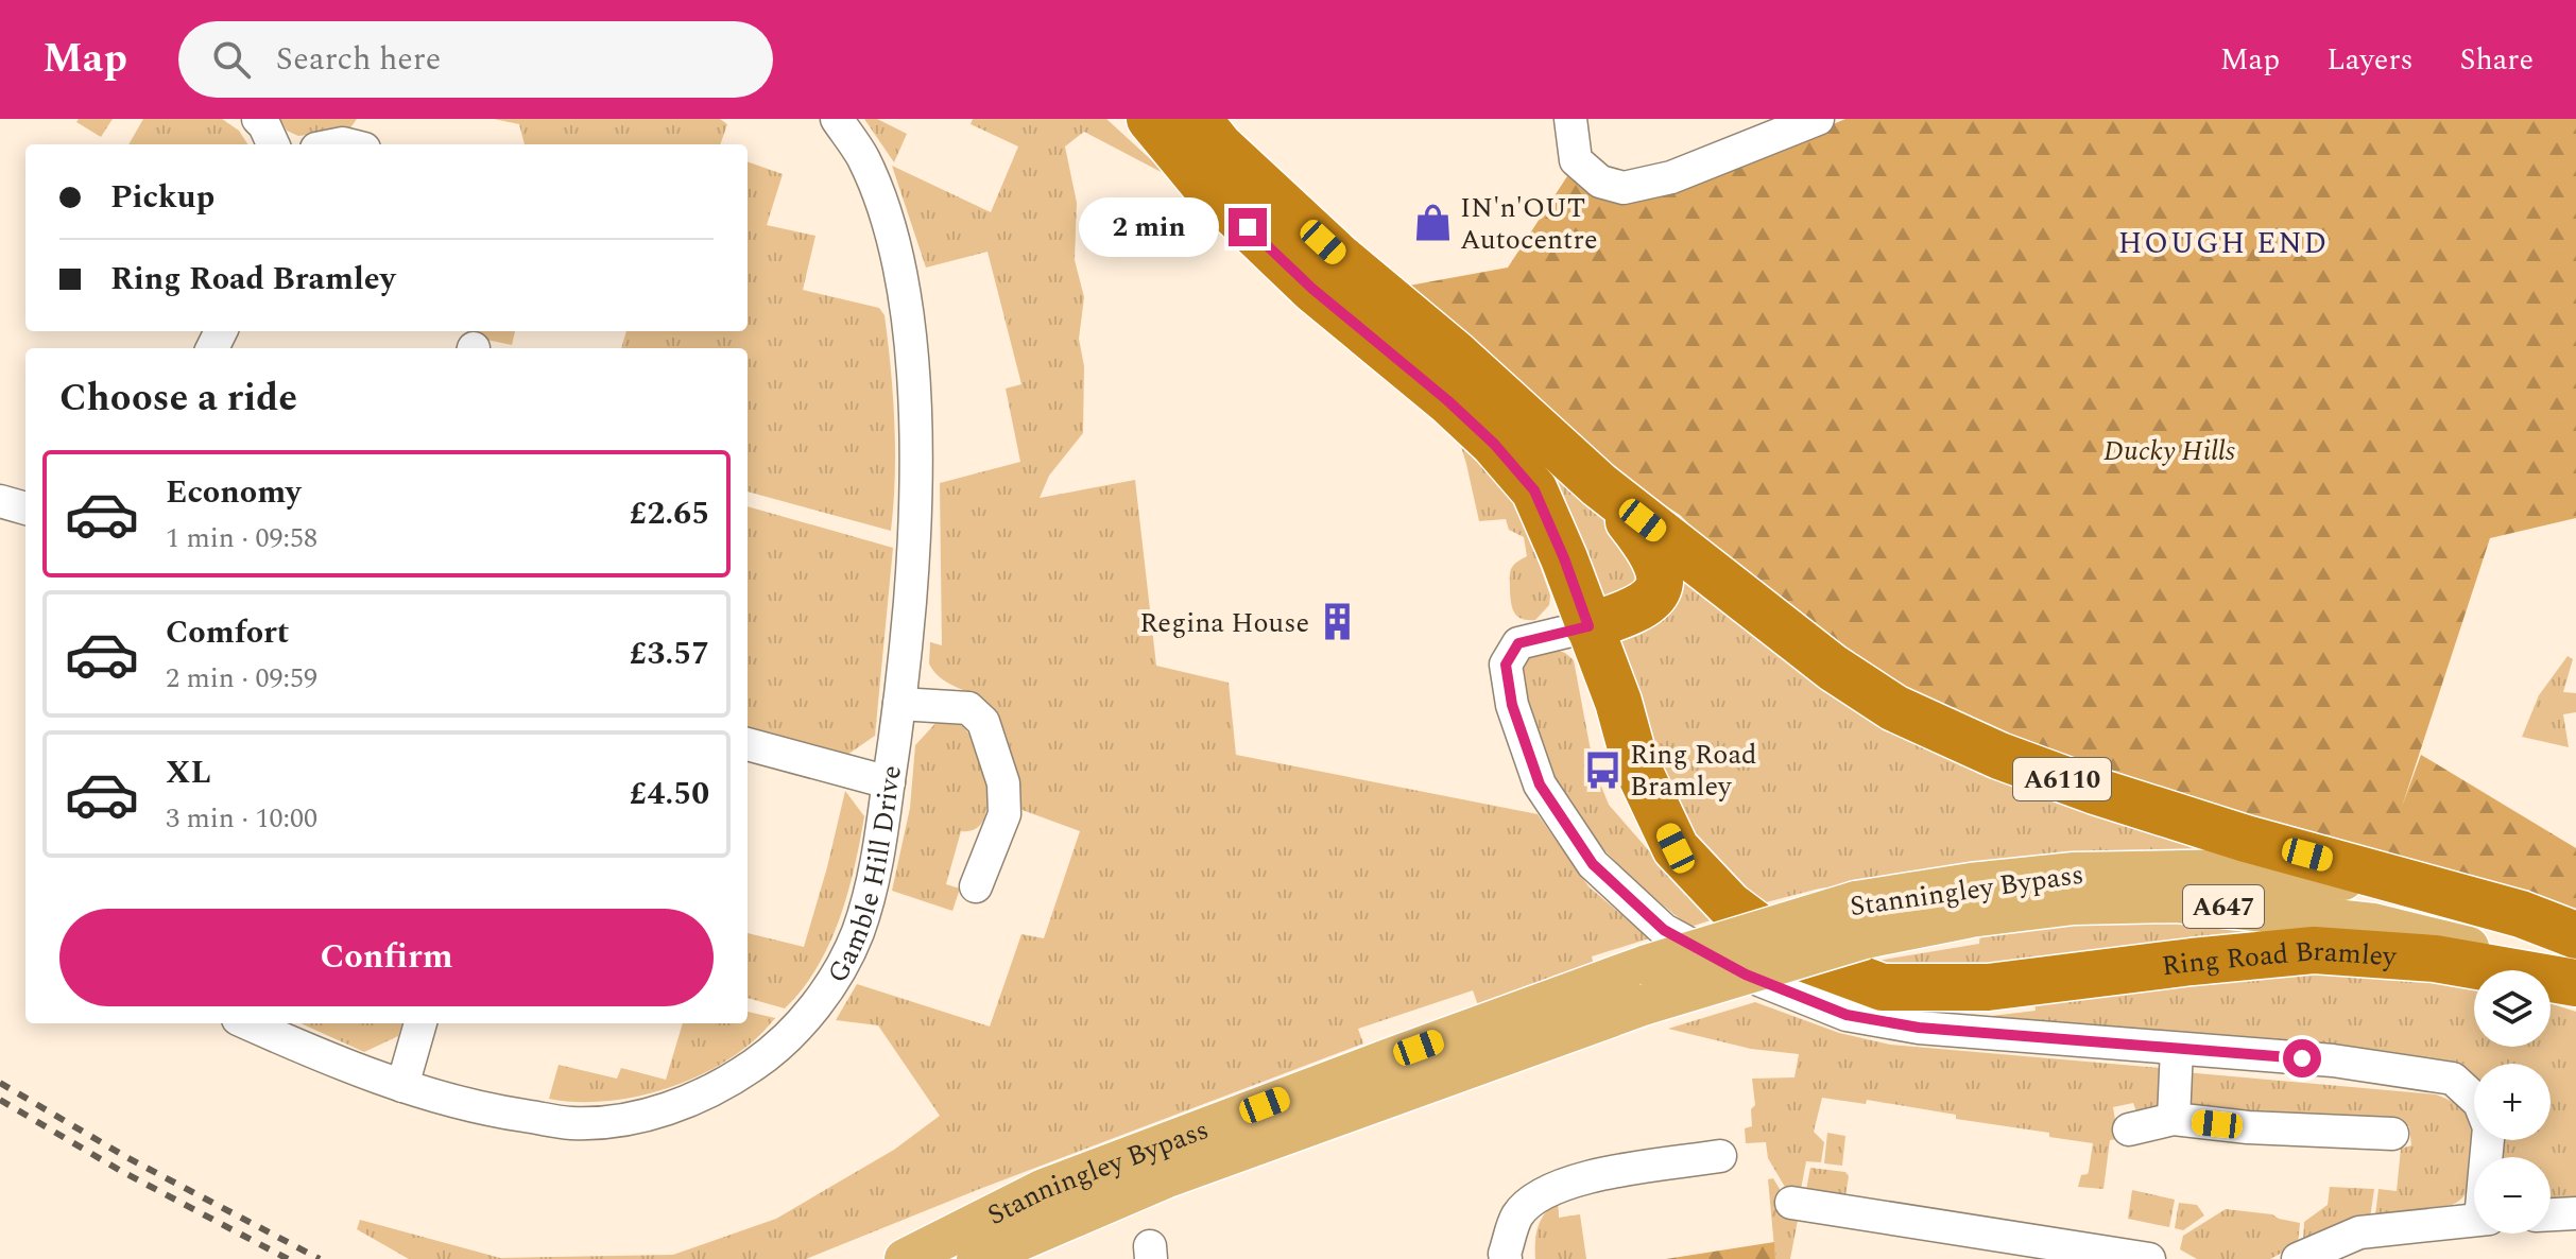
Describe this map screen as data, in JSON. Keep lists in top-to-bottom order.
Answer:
{
  "streets": {
    "highway": [
      "A6110",
      "Stanningley Bypass",
      "A647",
      "Ring Road Bramley"
    ],
    "street": ["Gamble Hill Drive"]
  },
  "crossings": [
    ["A6110", "Stanningley Bypass"],
    ["A6110", "Ring Road Bramley"],
    ["Stanningley Bypass", "Ring Road Bramley"]
  ],
  "districts": ["HOUGH END"],
  "parks": ["Ducky Hills"],
  "places": {
    "shop": ["IN'n'OUT Autocentre"],
    "building": ["Regina House"],
    "bus stop": ["Ring Road Bramley"]
  },
  "page": {
    "header": "Map",
    "search": "Search here",
    "nav": ["Map", "Layers", "Share"],
    "banner": ["Pickup", "Ring Road Bramley"],
    "bubble": "2 min",
    "heading": "Choose a ride",
    "list": [
      {
        "name": "Economy",
        "note": "1 min · 09:58",
        "value": "£2.65"
      },
      {
        "name": "Comfort",
        "note": "2 min · 09:59",
        "value": "£3.57"
      },
      {
        "name": "XL",
        "note": "3 min · 10:00",
        "value": "£4.50"
      }
    ],
    "buttons": "Confirm",
    "map_buttons": ["+", "−"]
  }
}
